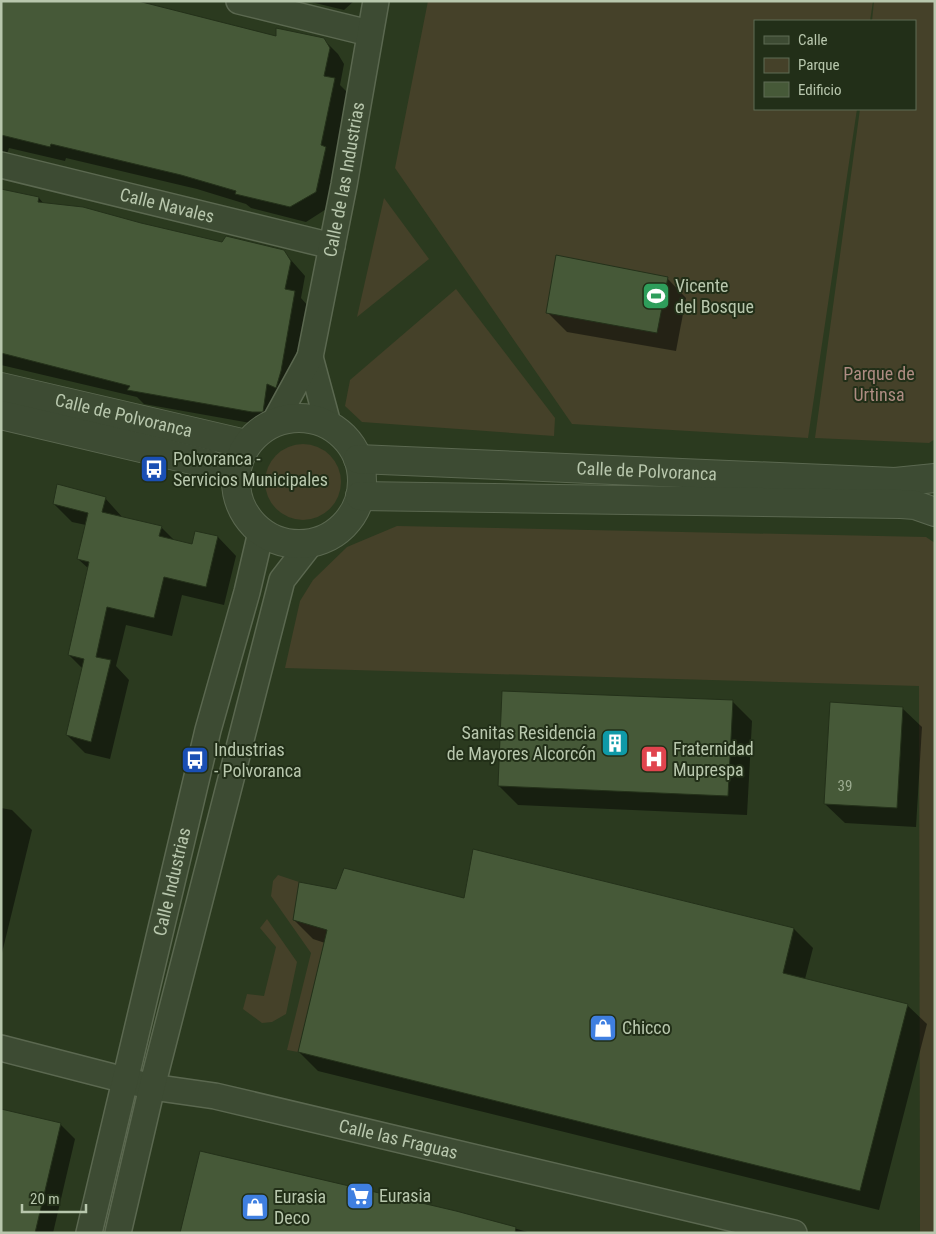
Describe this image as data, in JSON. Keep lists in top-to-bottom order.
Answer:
{
  "streets": {
    "street": [
      "Calle de las Industrias",
      "Calle Navales",
      "Calle de Polvoranca",
      "Calle Industrias",
      "Calle las Fraguas"
    ]
  },
  "crossings": [
    ["Calle de las Industrias", "Calle Navales"],
    ["Calle de las Industrias", "Calle de Polvoranca"],
    ["Calle de las Industrias", "Calle Industrias"],
    ["Calle de Polvoranca", "Calle Industrias"],
    ["Calle Industrias", "Calle las Fraguas"]
  ],
  "parks": ["Parque de Urtinsa"],
  "places": {
    "sports": ["Vicente del Bosque"],
    "bus stop": ["Polvoranca - Servicios Municipales", "Industrias - Polvoranca"],
    "building": ["Sanitas Residencia de Mayores Alcorcón"],
    "hospital": ["Fraternidad Muprespa"],
    "shop": ["Chicco", "Eurasia Deco"],
    "supermarket": ["Eurasia"]
  },
  "house_numbers": ["39"],
  "legend": ["Calle", "Parque", "Edificio"],
  "scale_bar": "20 m"
}
